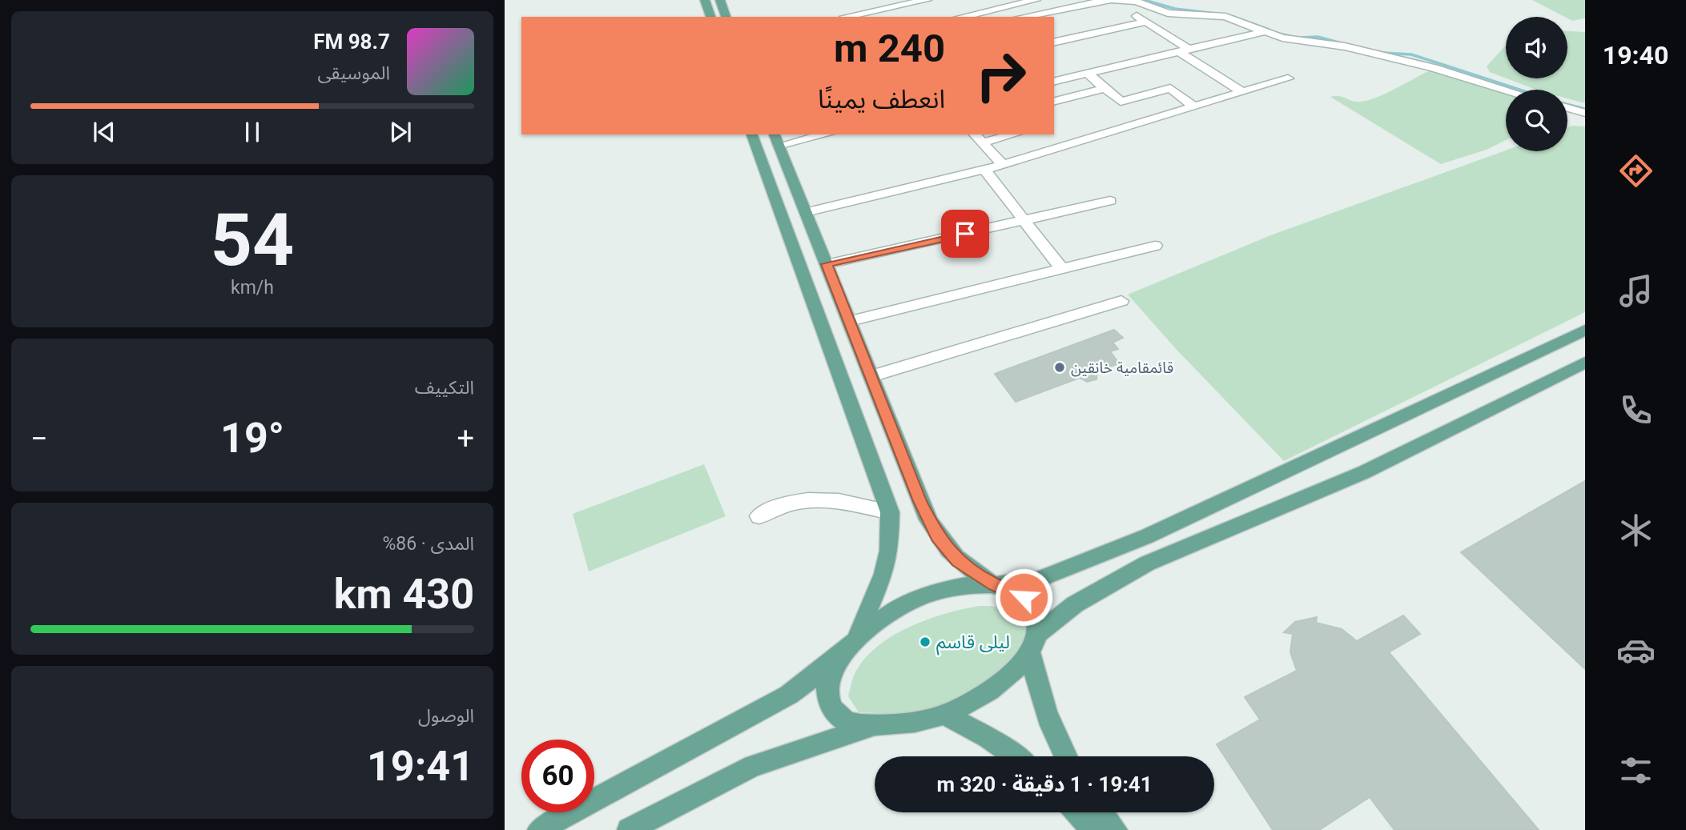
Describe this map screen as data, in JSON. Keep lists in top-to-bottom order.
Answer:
{
  "places": ["قائمقامية خانقين", "ليلى قاسم"],
  "page": {
    "tabs": "19:40",
    "turn": ["240 m", "انعطف يمينًا"],
    "song": ["98.7 FM", "الموسيقى"],
    "tile": [
      ["54", "km/h"],
      "التكييف",
      ["المدى · 86%", "430 km"],
      ["الوصول", "19:41"]
    ],
    "heat": ["−", "19°", "+"],
    "limit": "60",
    "trip": "19:41 · 1 دقيقة · 320 m"
  }
}
